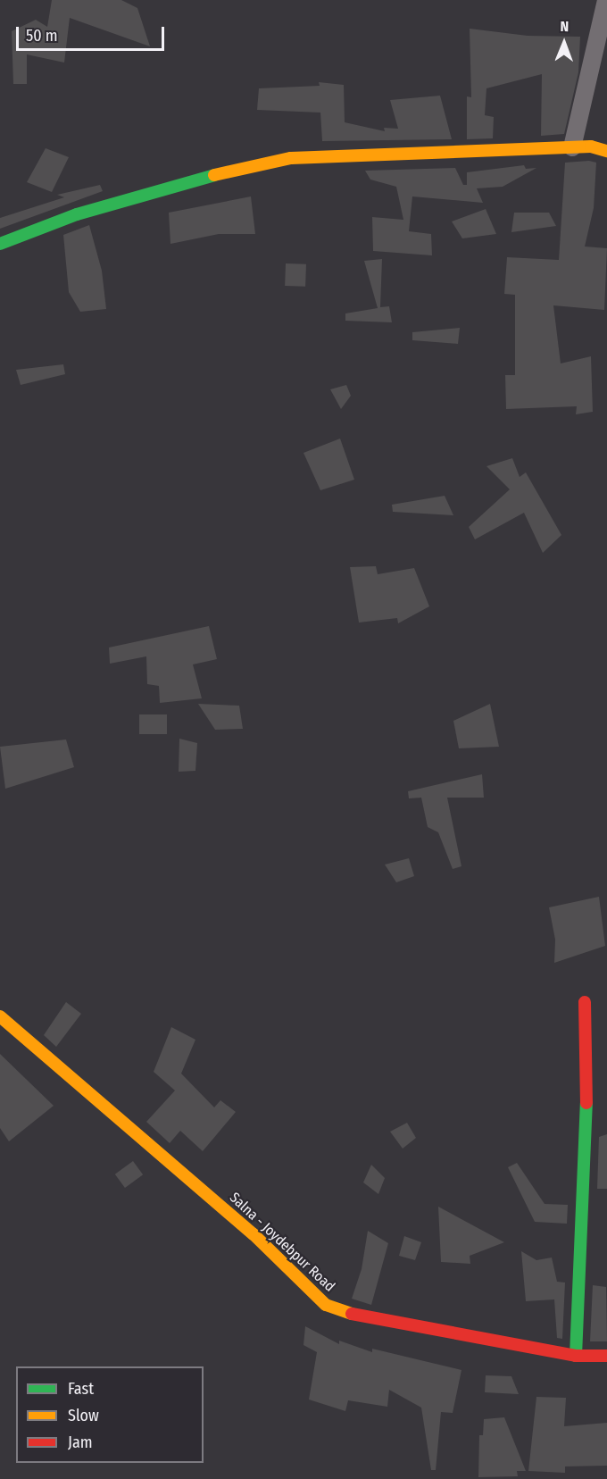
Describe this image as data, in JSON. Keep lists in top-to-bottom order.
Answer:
{
  "streets": {
    "street": ["Salna - Joydebpur Road"]
  },
  "legend": ["Fast", "Slow", "Jam"],
  "scale_bar": "50 m",
  "north": "top"
}
